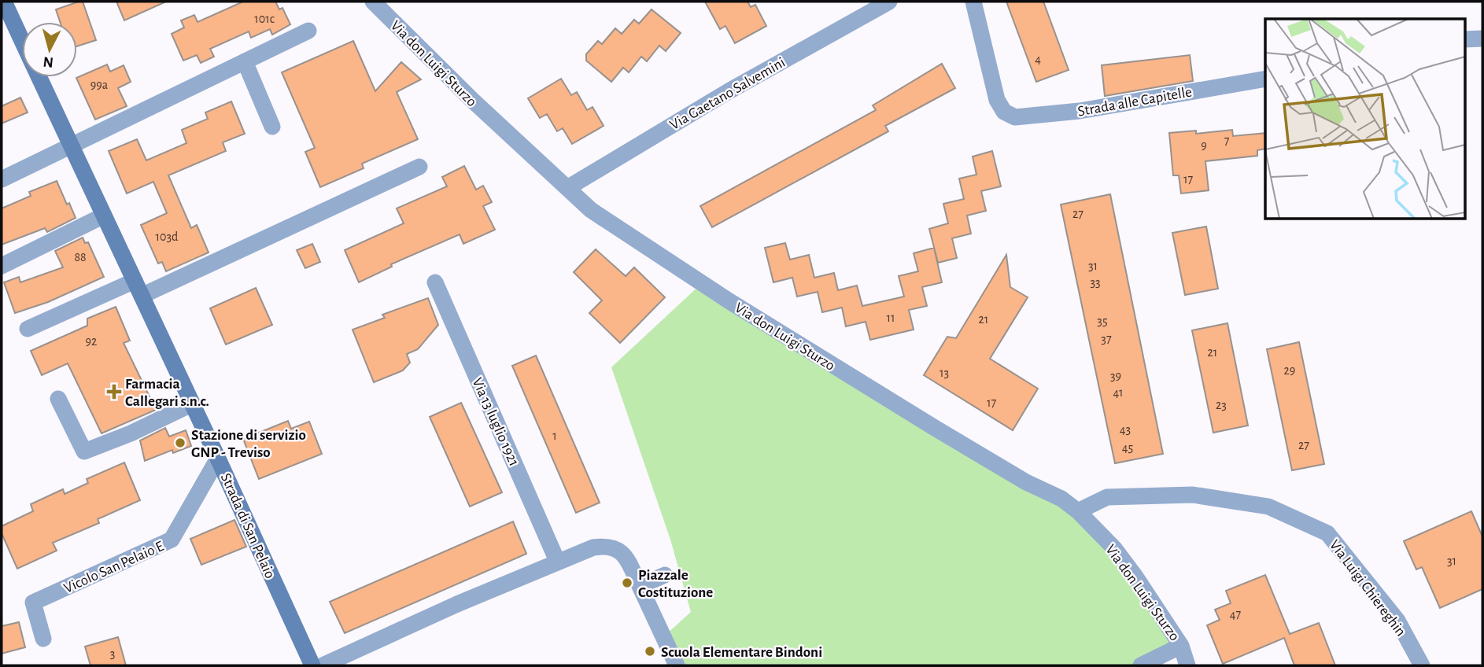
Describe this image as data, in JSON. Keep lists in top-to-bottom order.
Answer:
{
  "streets": {
    "main road": ["Strada di San Pelaio"],
    "street": [
      "Via don Luigi Sturzo",
      "Via Gaetano Salvemini",
      "Strada alle Capitelle",
      "Via 13 luglio 1921",
      "Vicolo San Pelaio E",
      "Via Luigi Chiereghin"
    ]
  },
  "crossings": [
    ["Via don Luigi Sturzo", "Via Gaetano Salvemini"],
    ["Via don Luigi Sturzo", "Via Luigi Chiereghin"],
    ["Strada di San Pelaio", "Vicolo San Pelaio E"]
  ],
  "places": {
    "health": ["Farmacia Callegari s.n.c."],
    "other": ["Stazione di servizio GNP - Treviso", "Piazzale Costituzione", "Scuola Elementare Bindoni"]
  },
  "house_numbers": [
    "101c",
    "4",
    "99a",
    "7",
    "9",
    "17",
    "27",
    "103d",
    "88",
    "31",
    "33",
    "11",
    "21",
    "35",
    "37",
    "92",
    "21",
    "29",
    "13",
    "39",
    "41",
    "17",
    "23",
    "43",
    "1",
    "27",
    "45",
    "31",
    "47",
    "3"
  ],
  "north": "bottom"
}
